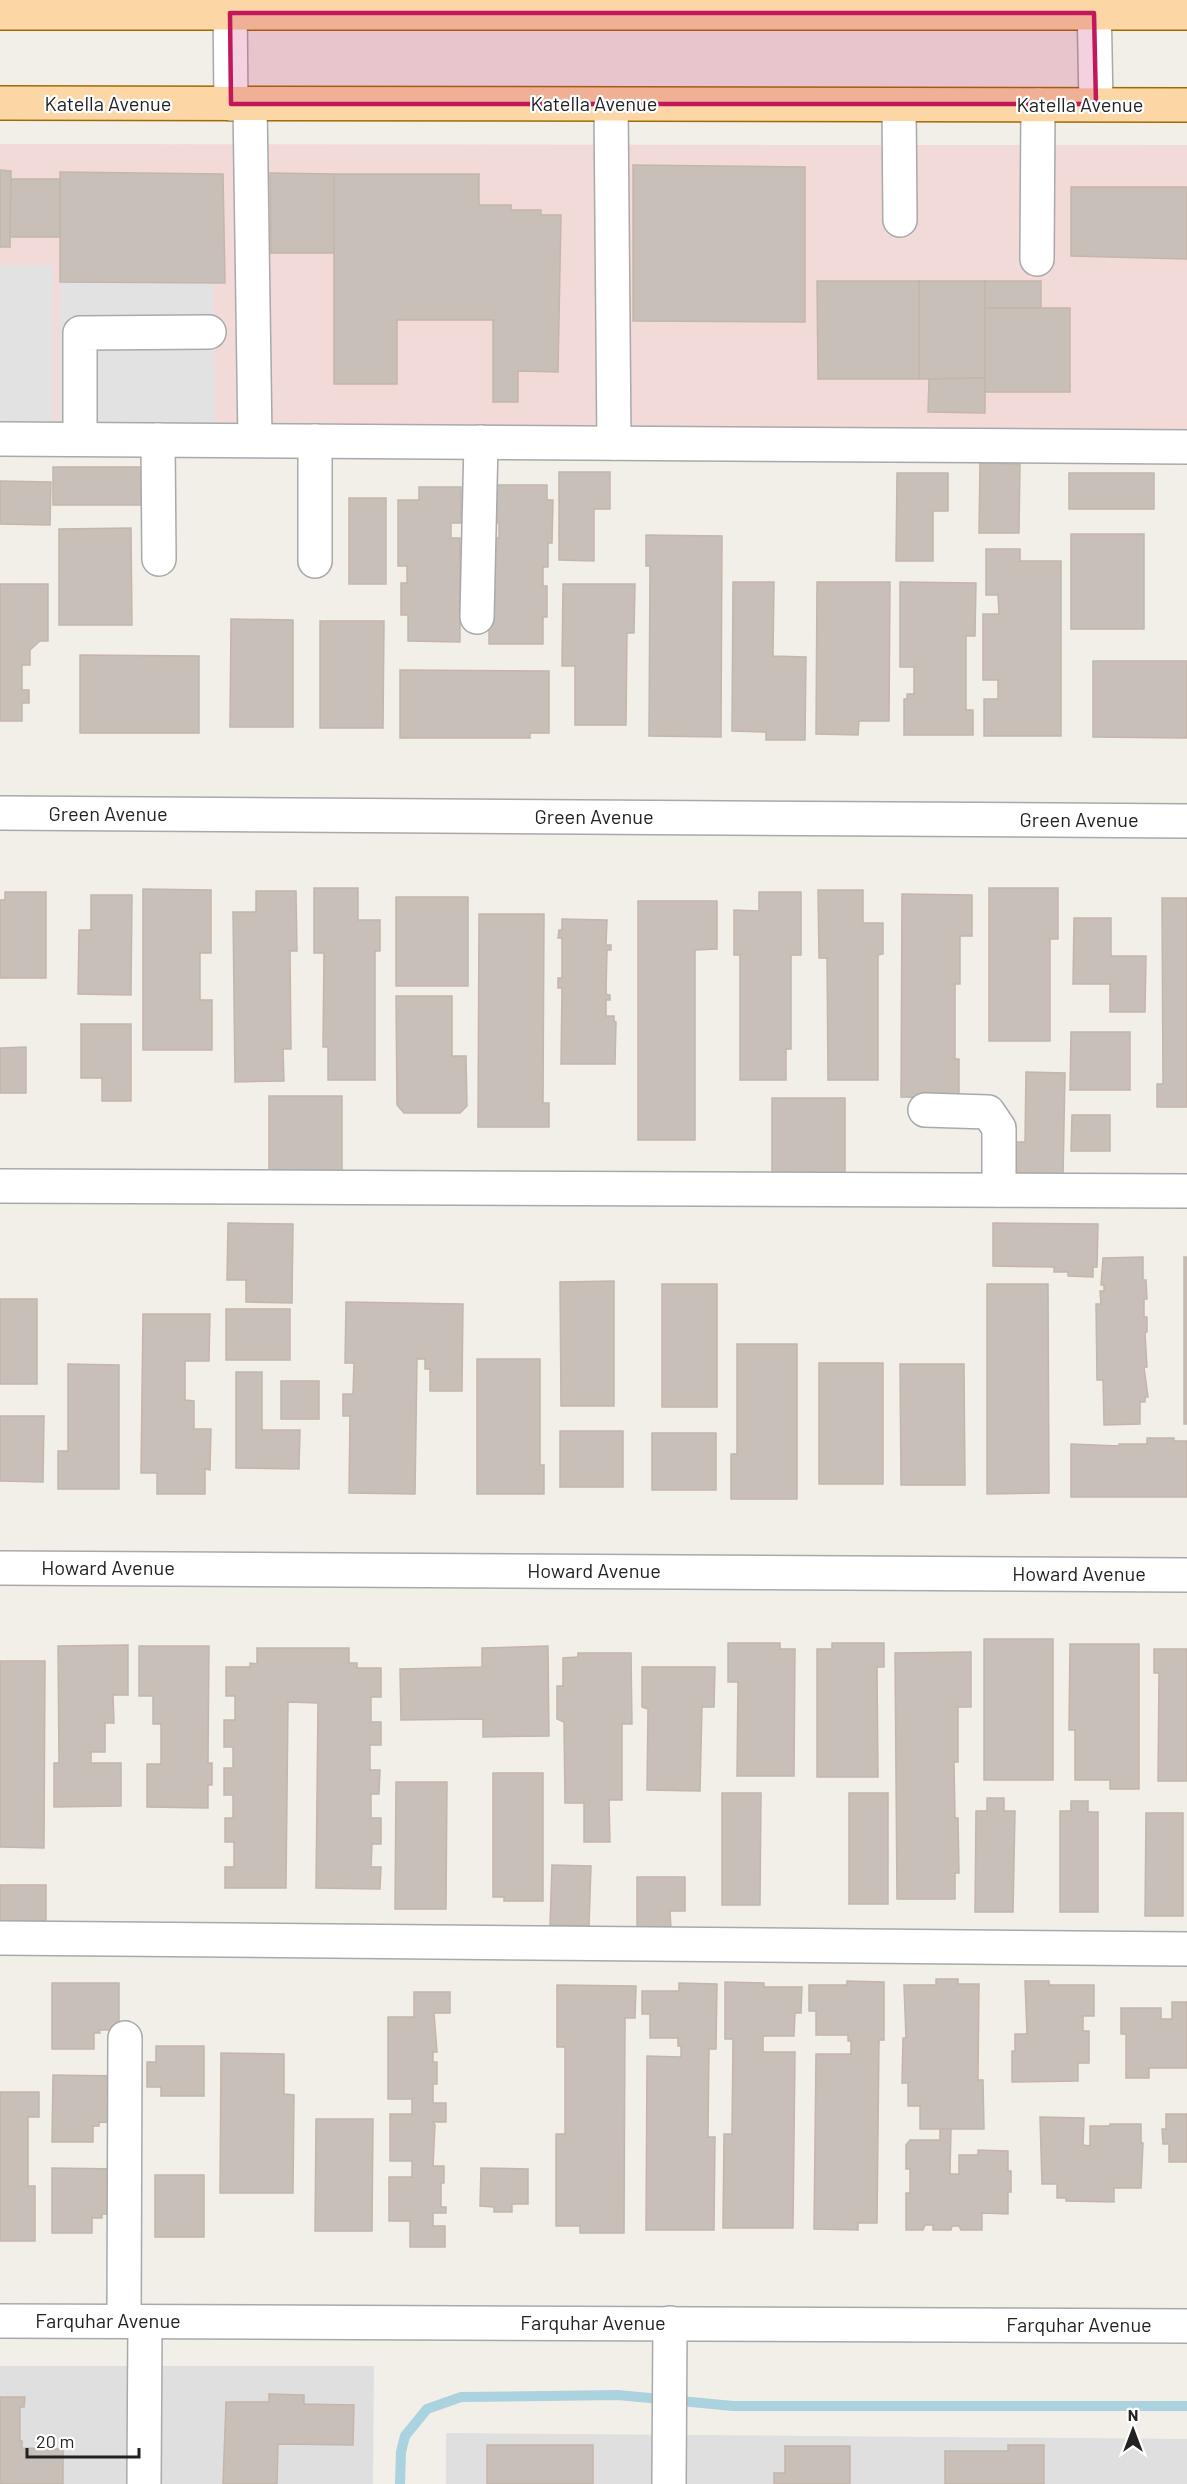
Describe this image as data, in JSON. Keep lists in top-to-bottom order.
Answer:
{
  "streets": {
    "main road": ["Katella Avenue"],
    "street": ["Green Avenue", "Howard Avenue", "Farquhar Avenue"]
  },
  "scale_bar": "20 m",
  "north": "top"
}
